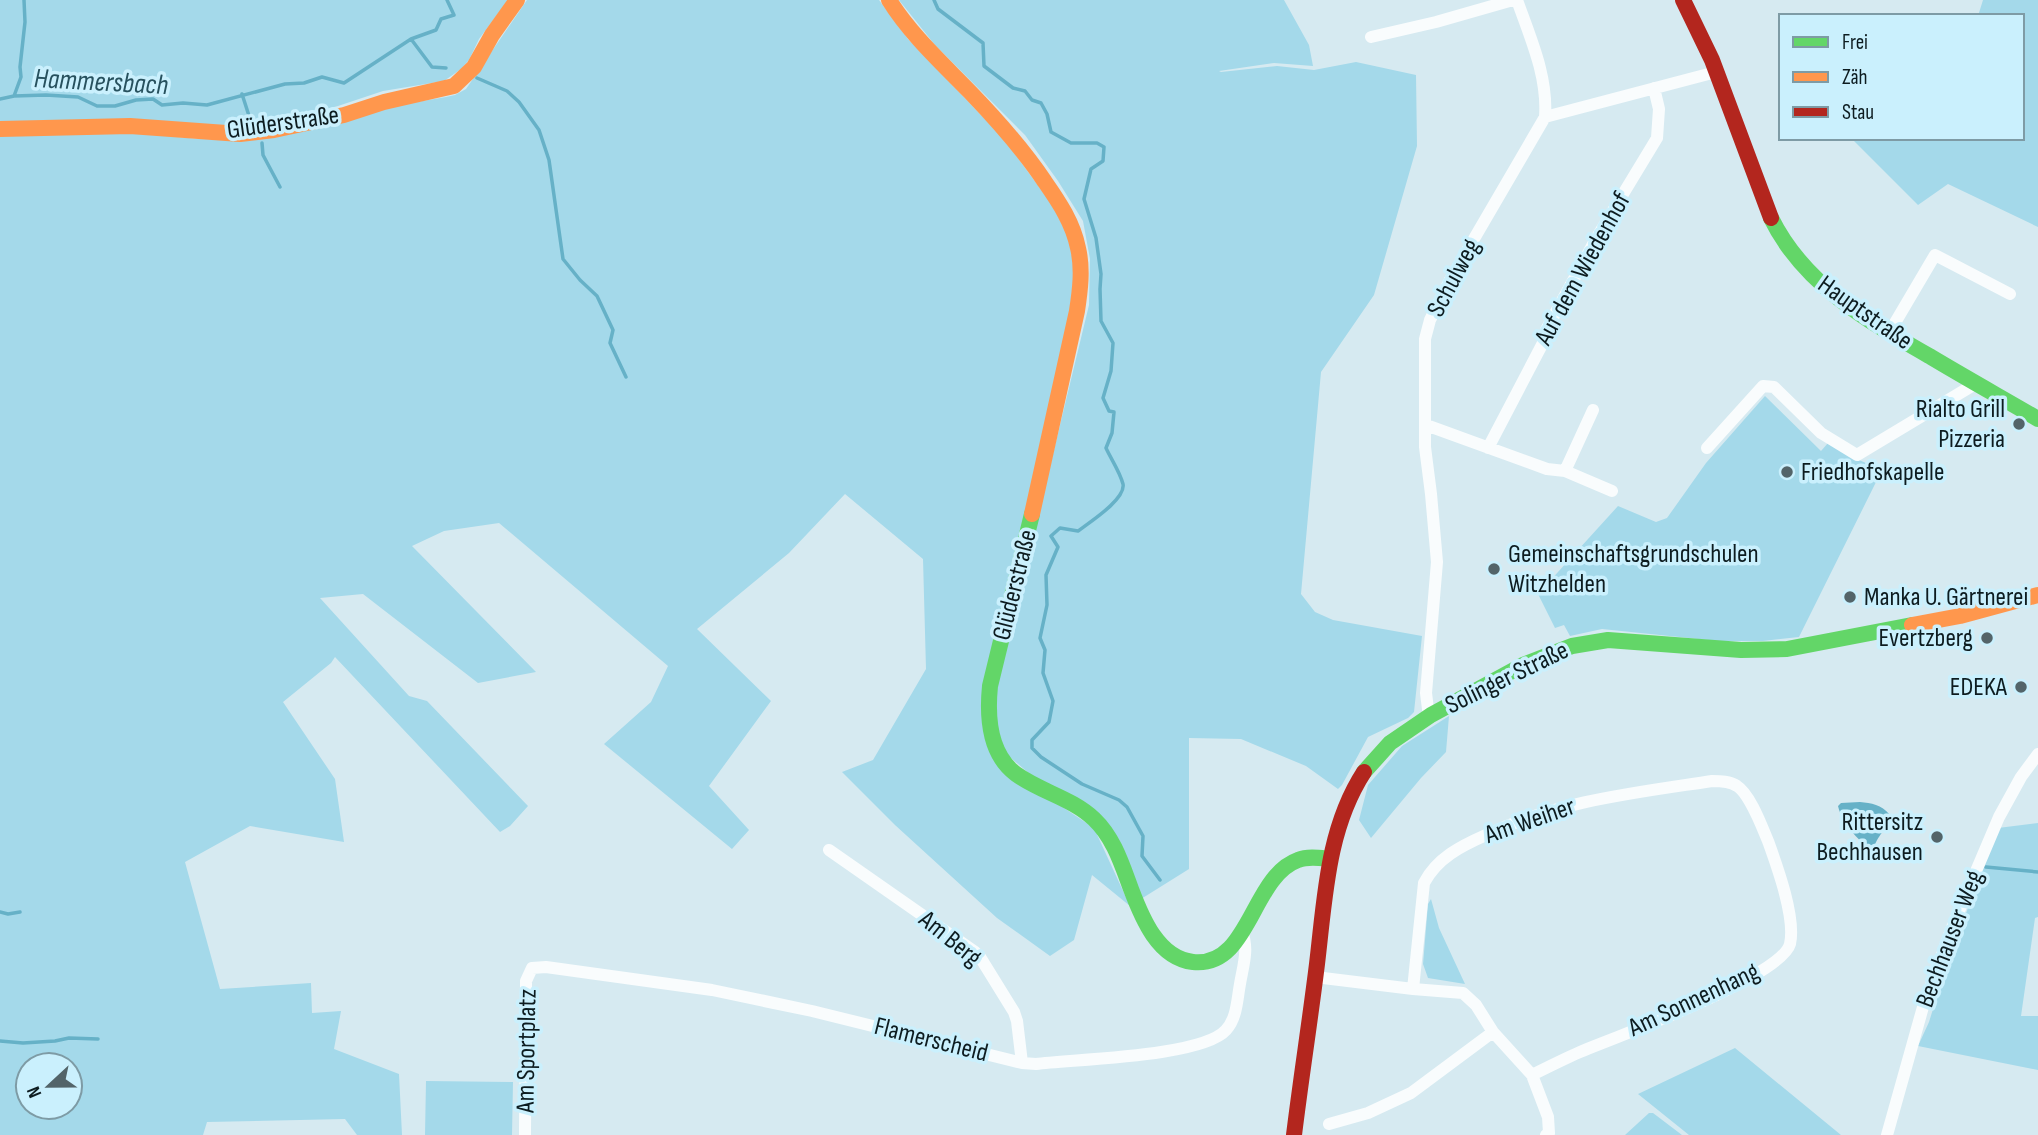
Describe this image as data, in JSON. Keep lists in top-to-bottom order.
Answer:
{
  "streets": {
    "main road": ["Glüderstraße", "Hauptstraße", "Solinger Straße"],
    "street": [
      "Auf dem Wiedenhof",
      "Schulweg",
      "Am Weiher",
      "Am Berg",
      "Bechhauser Weg",
      "Am Sonnenhang",
      "Flamerscheid",
      "Am Sportplatz"
    ]
  },
  "crossings": [
    ["Glüderstraße", "Solinger Straße"],
    ["Glüderstraße", "Flamerscheid"],
    ["Schulweg", "Solinger Straße"],
    ["Am Weiher", "Am Sonnenhang"],
    ["Am Berg", "Flamerscheid"],
    ["Flamerscheid", "Am Sportplatz"]
  ],
  "water": ["Hammersbach"],
  "places": [
    "Rialto Grill Pizzeria",
    "Friedhofskapelle",
    "Gemeinschaftsgrundschulen Witzhelden",
    "Manka U. Gärtnerei",
    "Evertzberg",
    "EDEKA",
    "Rittersitz Bechhausen"
  ],
  "legend": ["Frei", "Zäh", "Stau"],
  "north": "left"
}
